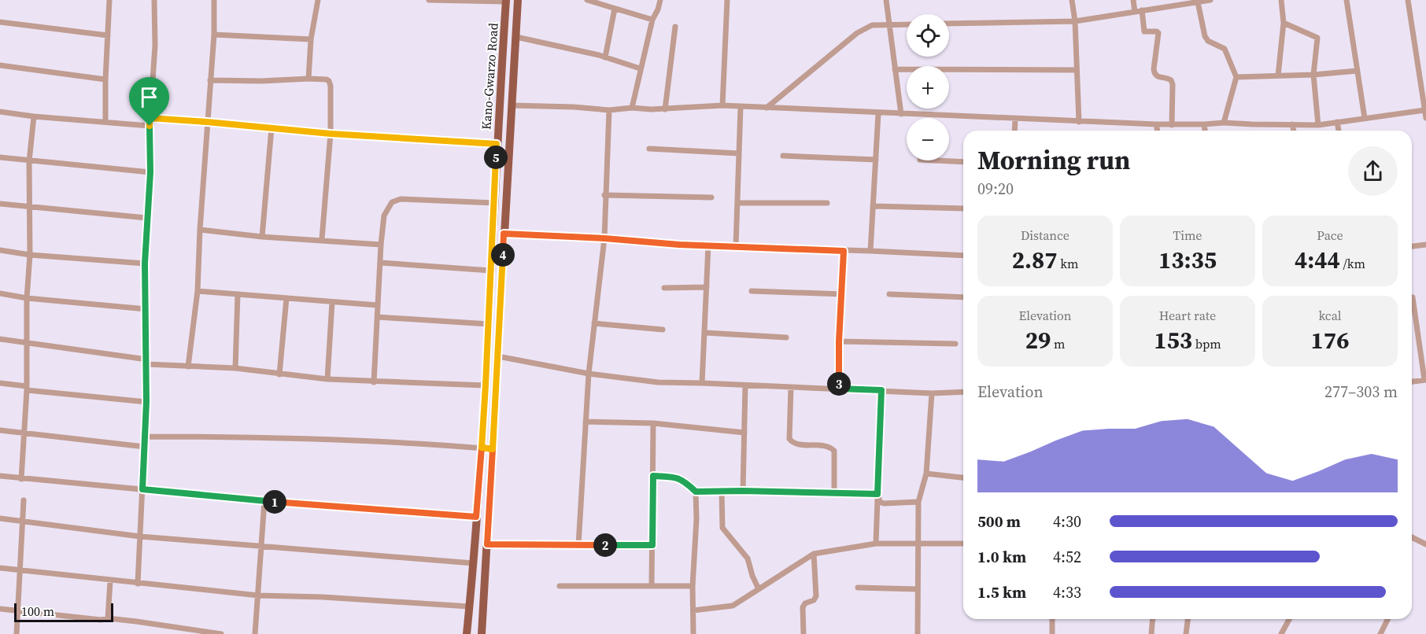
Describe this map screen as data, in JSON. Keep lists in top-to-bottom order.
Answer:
{
  "streets": {
    "main road": ["Kano-Gwarzo Road"]
  },
  "scale_bar": "100 m",
  "page": {
    "map_buttons": ["+", "−"],
    "heading": ["Morning run", "09:20"],
    "pins": [
      "5",
      "4",
      "3",
      "1",
      "2"
    ],
    "stats": [
      ["Distance", "2.87 km"],
      ["Time", "13:35"],
      ["Pace", "4:44 /km"],
      ["Elevation", "29 m"],
      ["Heart rate", "153 bpm"],
      ["kcal", "176"]
    ],
    "chart": ["Elevation", "277–303 m"],
    "list": [
      {
        "name": "500 m",
        "note": "4:30"
      },
      {
        "name": "1.0 km",
        "note": "4:52"
      },
      {
        "name": "1.5 km",
        "note": "4:33"
      }
    ],
    "scale": "100 m"
  }
}
